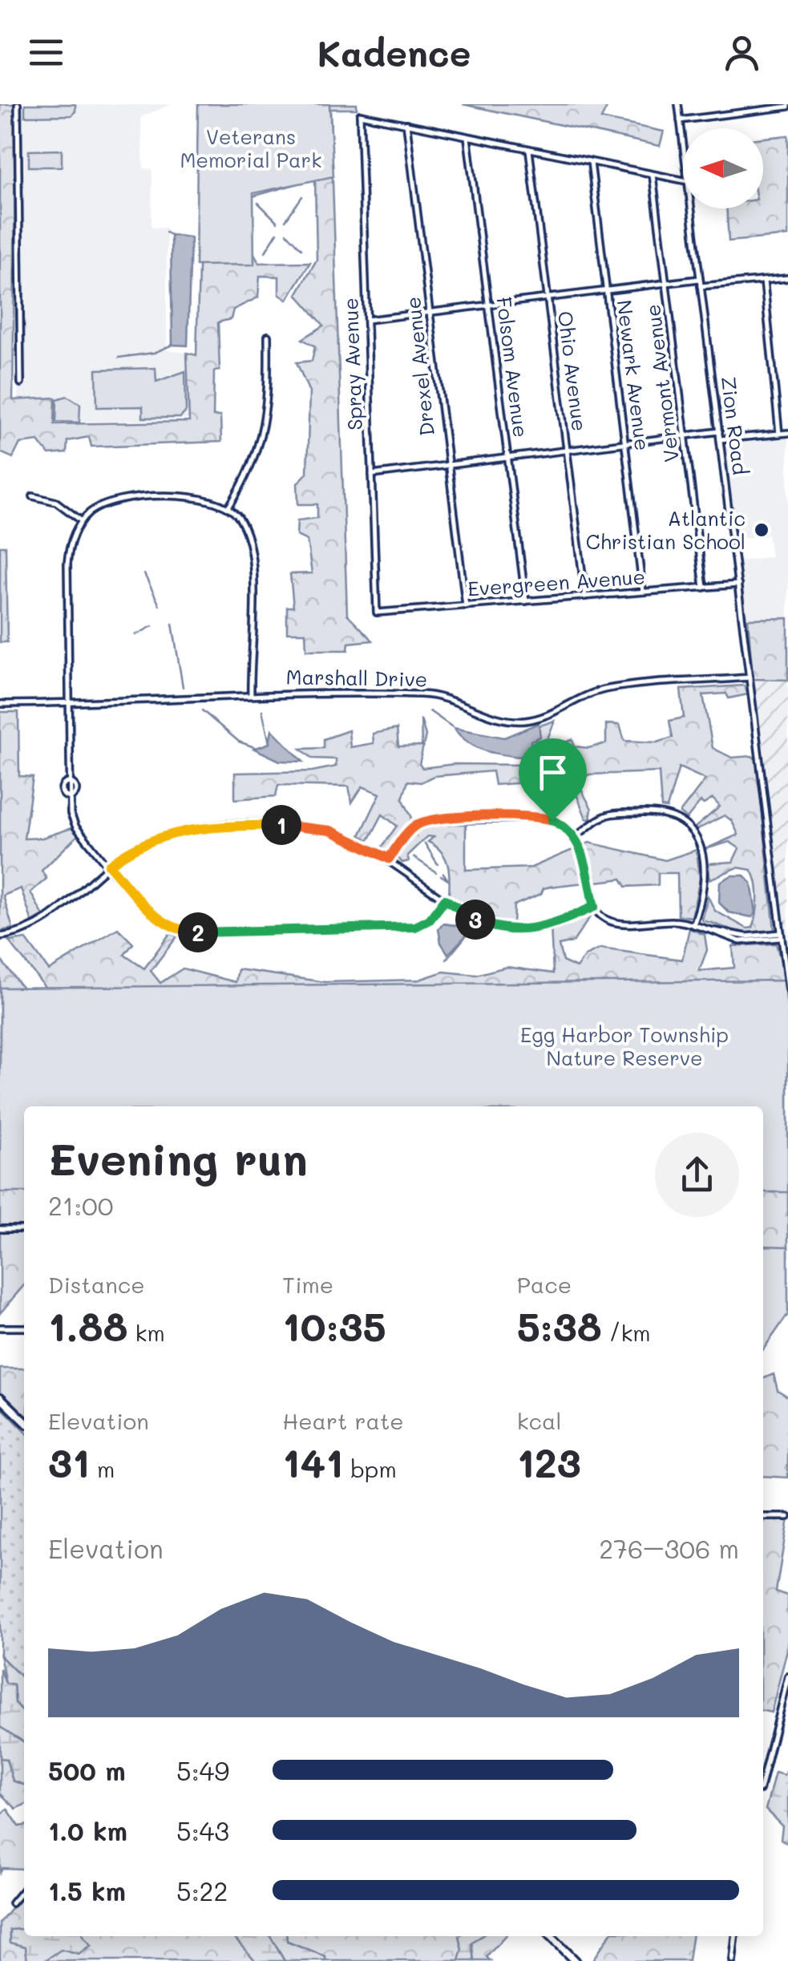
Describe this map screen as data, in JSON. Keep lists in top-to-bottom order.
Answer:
{
  "streets": {
    "street": [
      "Spray Avenue",
      "Drexel Avenue",
      "Folsom Avenue",
      "Ohio Avenue",
      "Newark Avenue",
      "Vermont Avenue",
      "Zion Road",
      "Evergreen Avenue",
      "Marshall Drive"
    ]
  },
  "crossings": [
    ["Spray Avenue", "Drexel Avenue"],
    ["Spray Avenue", "Evergreen Avenue"],
    ["Drexel Avenue", "Evergreen Avenue"],
    ["Folsom Avenue", "Evergreen Avenue"],
    ["Ohio Avenue", "Evergreen Avenue"],
    ["Newark Avenue", "Evergreen Avenue"],
    ["Vermont Avenue", "Evergreen Avenue"],
    ["Zion Road", "Evergreen Avenue"],
    ["Zion Road", "Marshall Drive"]
  ],
  "parks": ["Veterans Memorial Park", "Egg Harbor Township Nature Reserve"],
  "places": ["Atlantic Christian School"],
  "north": "left",
  "page": {
    "header": "Kadence",
    "pins": ["1", "3", "2"],
    "heading": ["Evening run", "21:00"],
    "stats": [
      ["Distance", "1.88 km"],
      ["Time", "10:35"],
      ["Pace", "5:38 /km"],
      ["Elevation", "31 m"],
      ["Heart rate", "141 bpm"],
      ["kcal", "123"]
    ],
    "chart": ["Elevation", "276–306 m"],
    "list": [
      {
        "name": "500 m",
        "note": "5:49"
      },
      {
        "name": "1.0 km",
        "note": "5:43"
      },
      {
        "name": "1.5 km",
        "note": "5:22"
      }
    ]
  }
}
